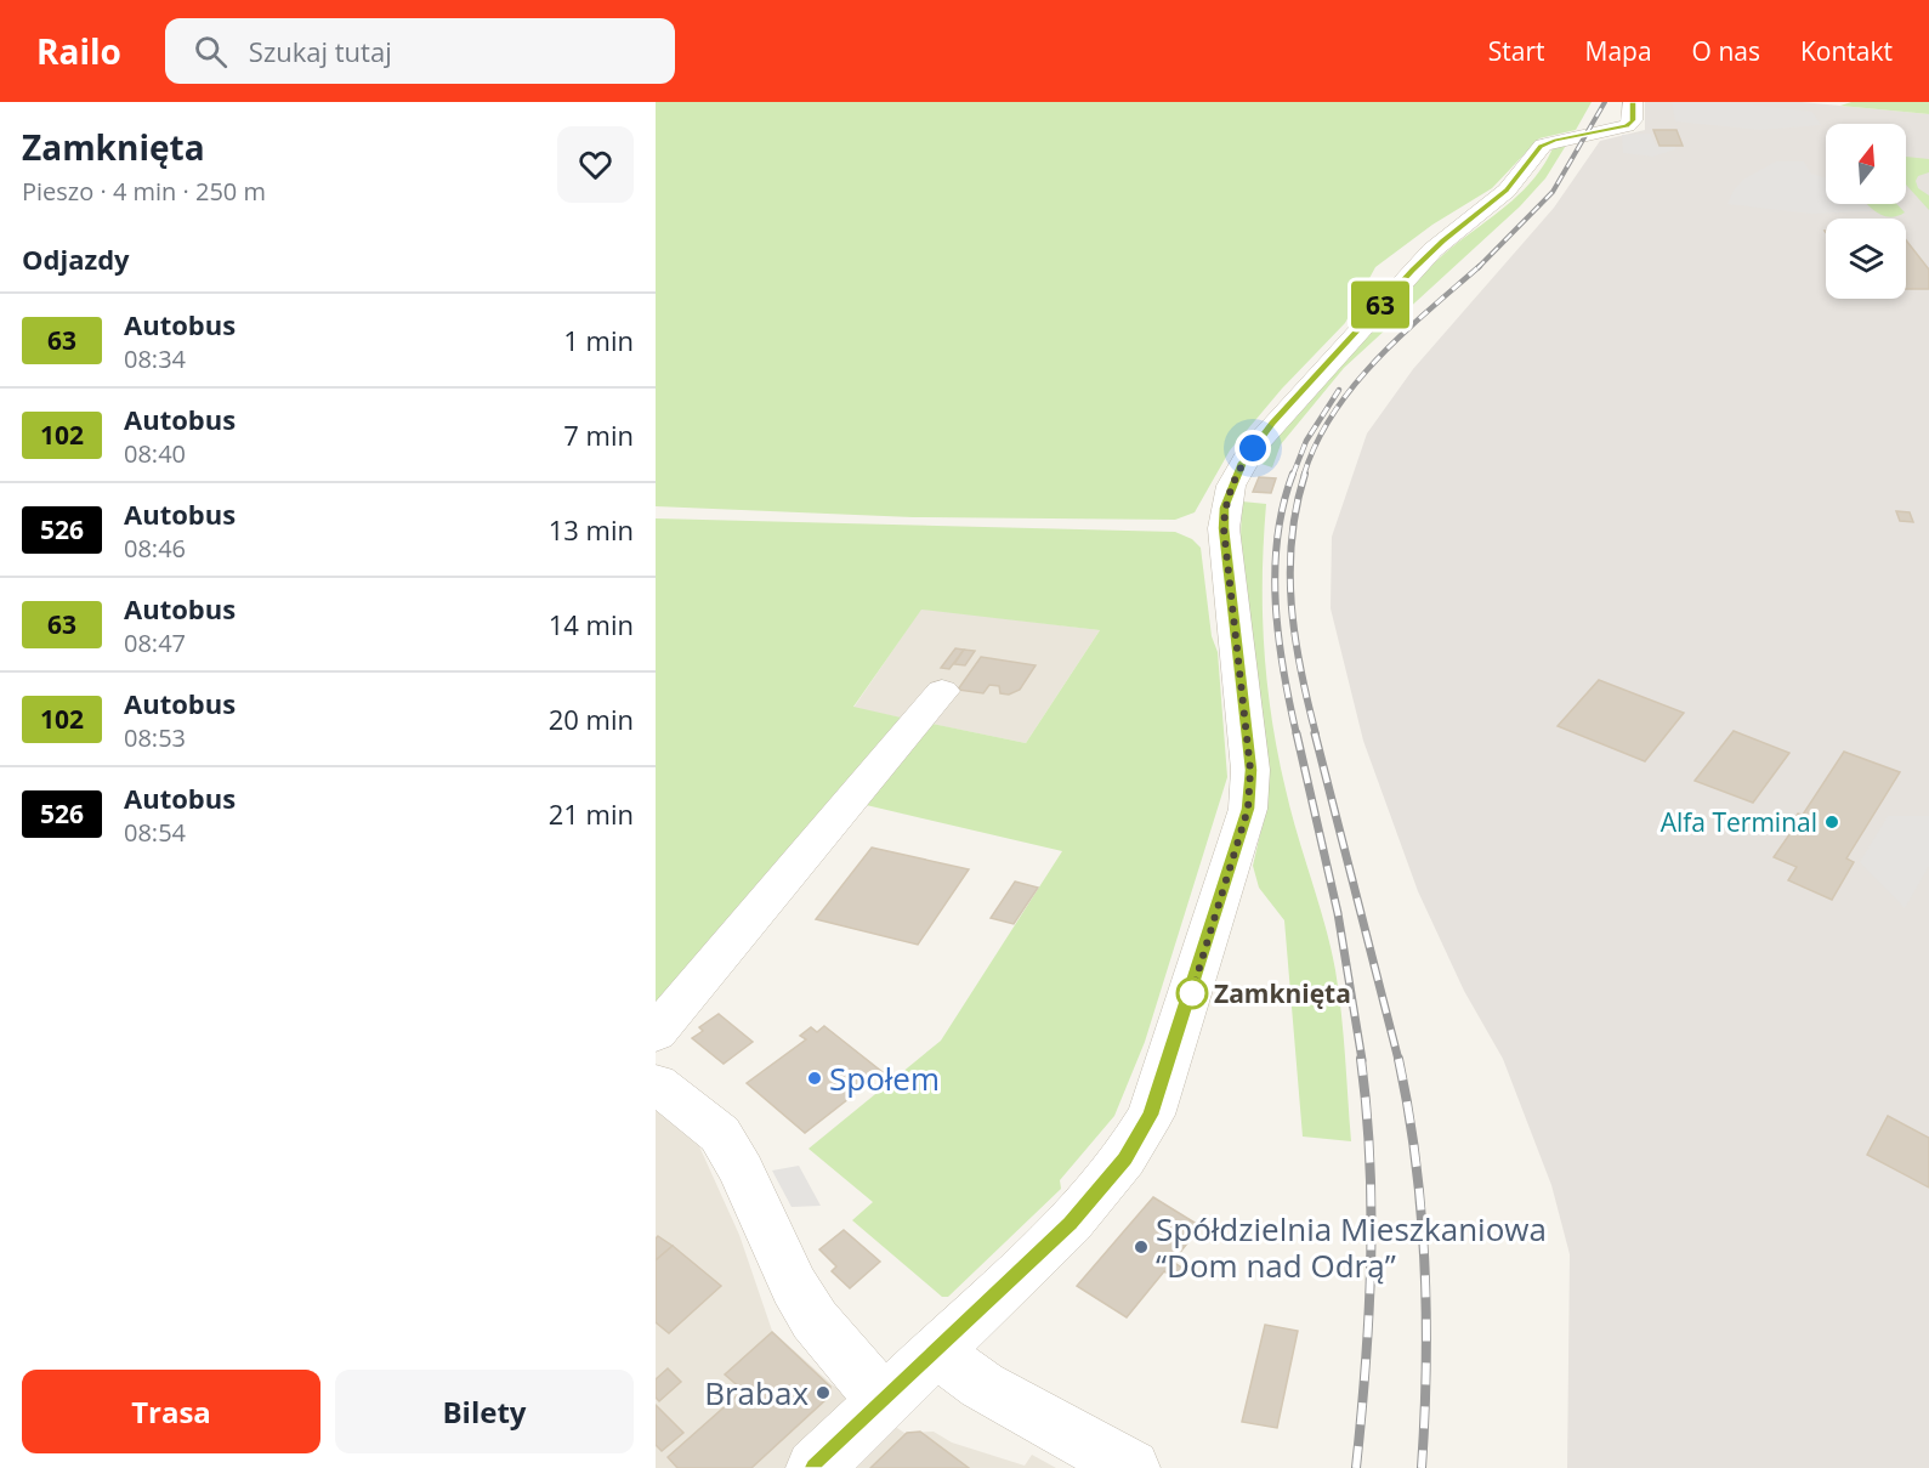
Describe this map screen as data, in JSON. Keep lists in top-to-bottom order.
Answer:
{
  "places": [
    "Alfa Terminal",
    "Zamknięta",
    "Społem",
    "Spółdzielnia Mieszkaniowa “Dom nad Odrą”",
    "Brabax"
  ],
  "lines": ["bus line 63"],
  "north": "top",
  "page": {
    "header": "Railo",
    "search": "Szukaj tutaj",
    "nav": [
      "Start",
      "Mapa",
      "O nas",
      "Kontakt"
    ],
    "heading": [
      ["Zamknięta", "Pieszo · 4 min · 250 m"],
      "Odjazdy"
    ],
    "on_map": "63",
    "list": [
      {
        "mark": "63",
        "name": "Autobus",
        "note": "08:34",
        "value": "1 min"
      },
      {
        "mark": "102",
        "name": "Autobus",
        "note": "08:40",
        "value": "7 min"
      },
      {
        "mark": "526",
        "name": "Autobus",
        "note": "08:46",
        "value": "13 min"
      },
      {
        "mark": "63",
        "name": "Autobus",
        "note": "08:47",
        "value": "14 min"
      },
      {
        "mark": "102",
        "name": "Autobus",
        "note": "08:53",
        "value": "20 min"
      },
      {
        "mark": "526",
        "name": "Autobus",
        "note": "08:54",
        "value": "21 min"
      }
    ],
    "buttons": ["Trasa", "Bilety"]
  }
}
